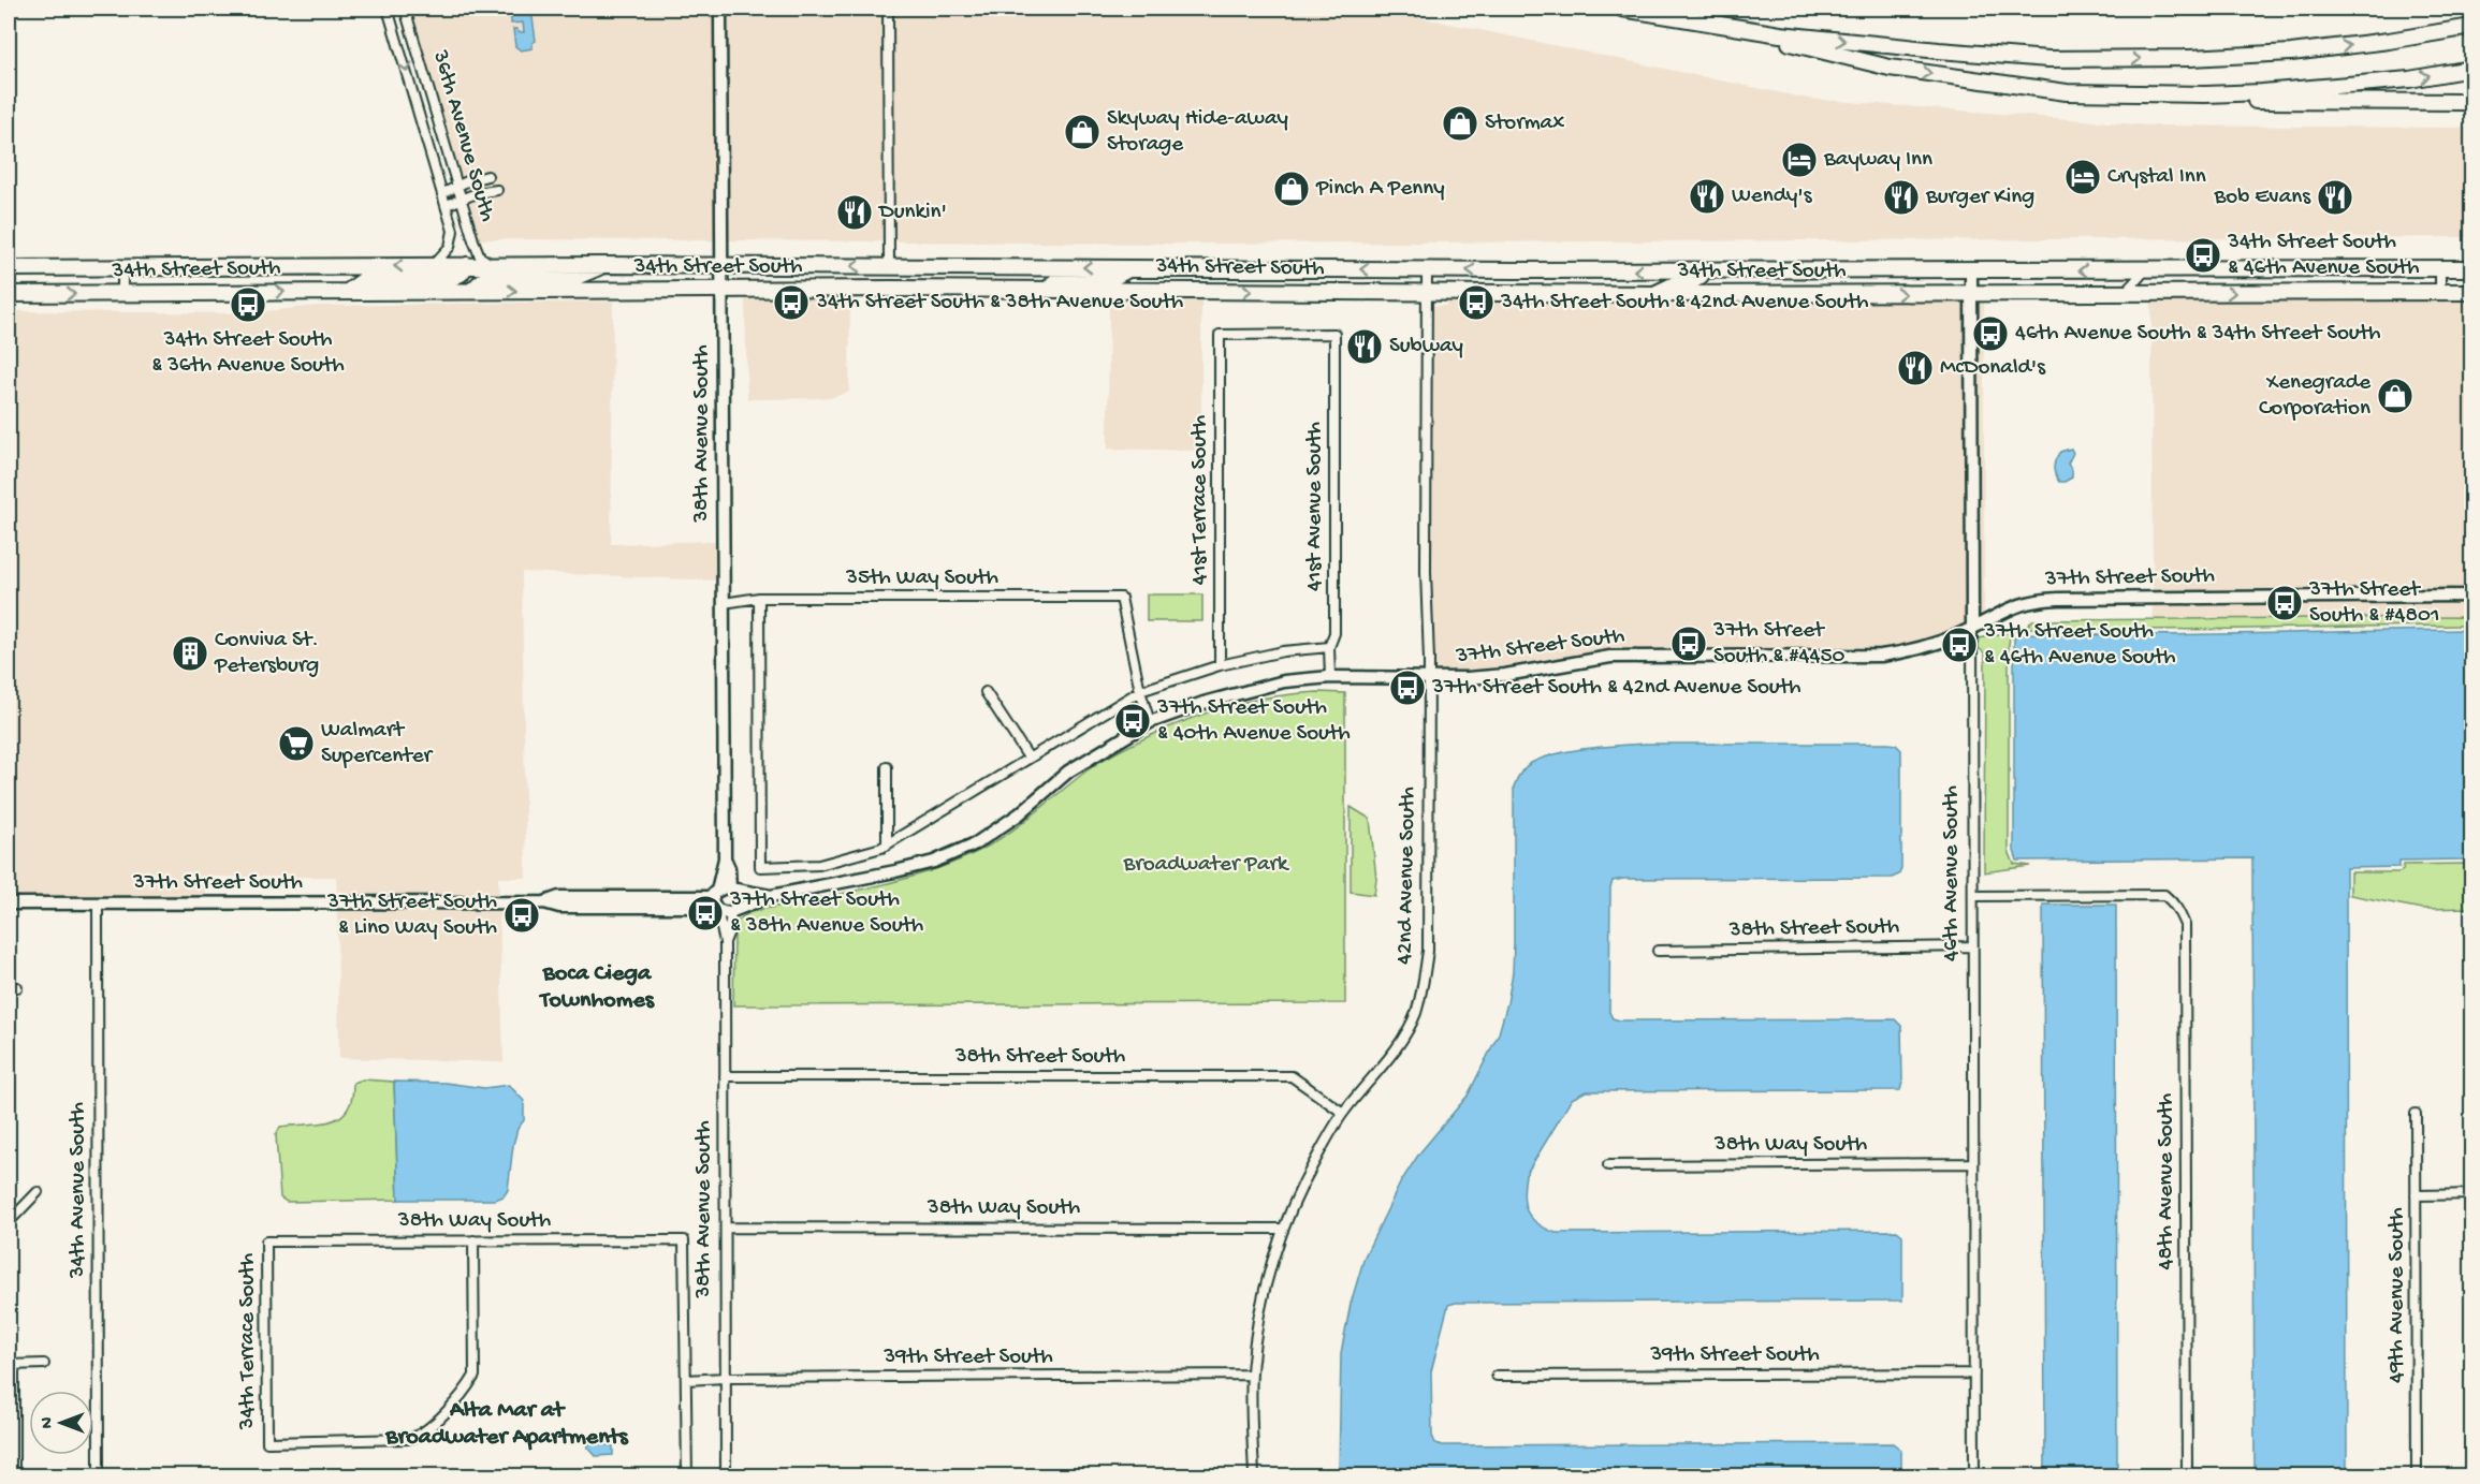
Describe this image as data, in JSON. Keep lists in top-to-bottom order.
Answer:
{
  "streets": {
    "highway": ["34th Street South"],
    "street": [
      "36th Avenue South",
      "38th Avenue South",
      "41st Terrace South",
      "41st Avenue South",
      "35th Way South",
      "37th Street South",
      "46th Avenue South",
      "42nd Avenue South",
      "38th Street South",
      "38th Way South",
      "48th Avenue South",
      "34th Avenue South",
      "49th Avenue South",
      "34th Terrace South",
      "39th Street South"
    ]
  },
  "crossings": [
    ["36th Avenue South", "34th Street South"],
    ["34th Street South", "38th Avenue South"],
    ["34th Street South", "46th Avenue South"],
    ["34th Street South", "42nd Avenue South"],
    ["38th Avenue South", "35th Way South"],
    ["38th Avenue South", "37th Street South"],
    ["38th Avenue South", "38th Street South"],
    ["38th Avenue South", "38th Way South"],
    ["38th Avenue South", "39th Street South"],
    ["41st Terrace South", "41st Avenue South"],
    ["41st Avenue South", "37th Street South"],
    ["37th Street South", "46th Avenue South"],
    ["37th Street South", "42nd Avenue South"],
    ["37th Street South", "34th Avenue South"],
    ["46th Avenue South", "38th Street South"],
    ["46th Avenue South", "38th Way South"],
    ["46th Avenue South", "48th Avenue South"],
    ["46th Avenue South", "39th Street South"],
    ["42nd Avenue South", "38th Street South"],
    ["42nd Avenue South", "38th Way South"],
    ["42nd Avenue South", "39th Street South"],
    ["38th Way South", "34th Terrace South"]
  ],
  "districts": ["Boca Ciega Townhomes", "Alta Mar at Broadwater Apartments"],
  "parks": ["Broadwater Park"],
  "places": {
    "shop": [
      "Stormax",
      "Skyway Hide-away Storage",
      "Pinch A Penny",
      "Xenegrade Corporation"
    ],
    "hotel": ["Bayway Inn", "Crystal Inn"],
    "restaurant": [
      "Wendy's",
      "Burger King",
      "Bob Evans",
      "Dunkin'",
      "Subway",
      "McDonald's"
    ],
    "bus stop": [
      "34th Street South & 46th Avenue South",
      "34th Street South & 38th Avenue South",
      "34th Street South & 42nd Avenue South",
      "34th Street South & 36th Avenue South",
      "46th Avenue South & 34th Street South",
      "37th Street South & #4801",
      "37th Street South & #4450",
      "37th Street South & 46th Avenue South",
      "37th Street South & 42nd Avenue South",
      "37th Street South & 40th Avenue South",
      "37th Street South & 38th Avenue South",
      "37th Street South & Lino Way South"
    ],
    "building": ["Conviva St. Petersburg"],
    "supermarket": ["Walmart Supercenter"]
  },
  "north": "left"
}
